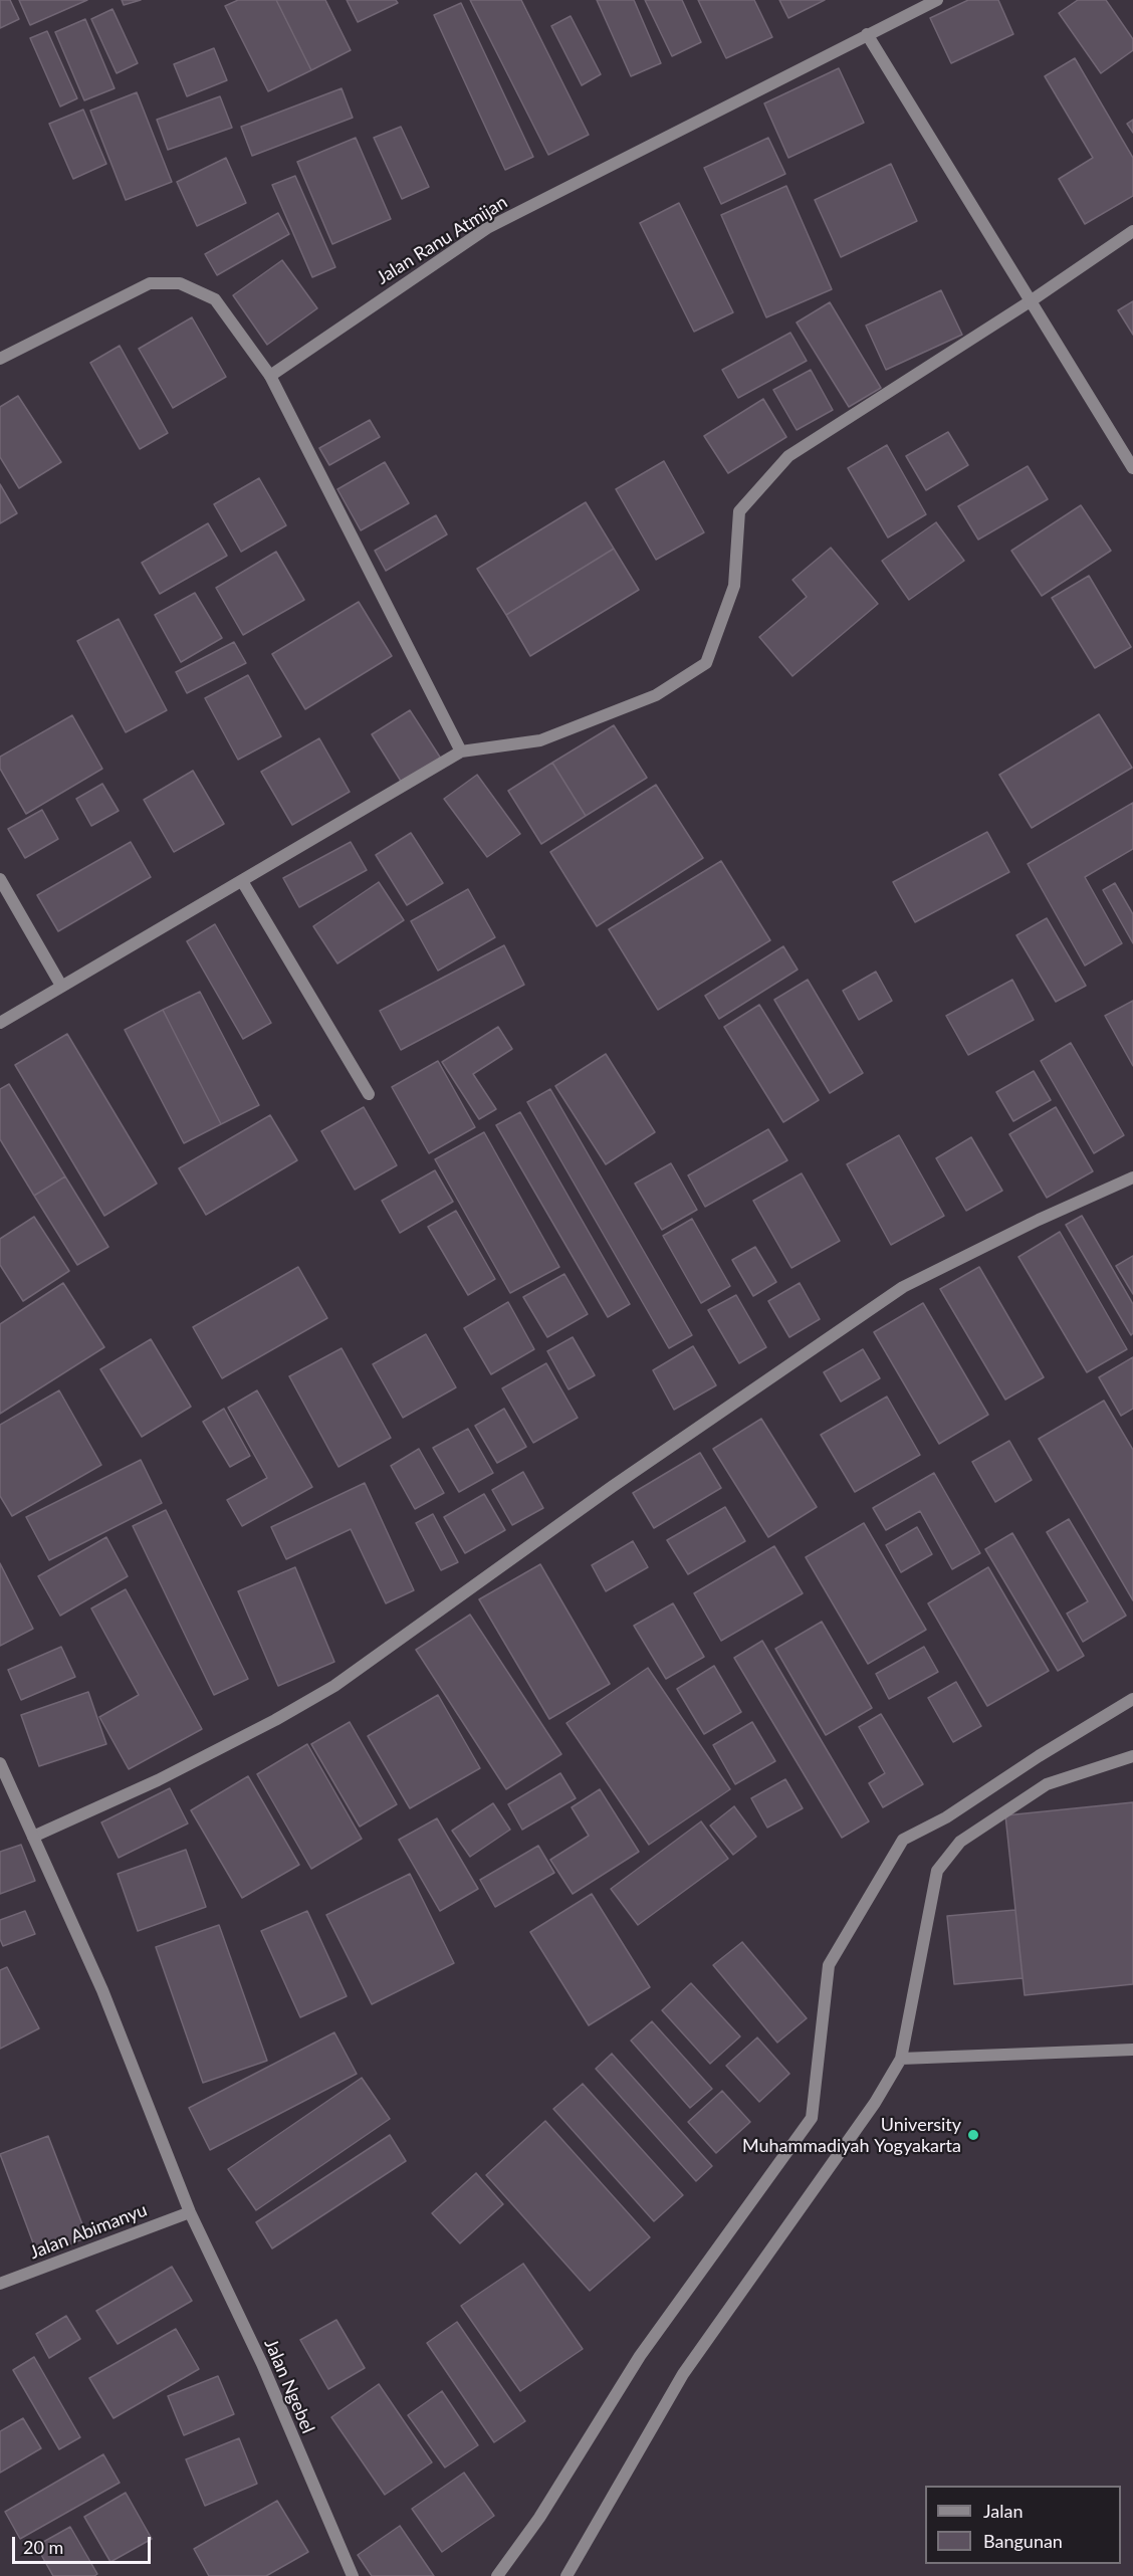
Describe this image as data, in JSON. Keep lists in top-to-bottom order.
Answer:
{
  "streets": {
    "street": ["Jalan Ranu Atmijan", "Jalan Abimanyu", "Jalan Ngebel"]
  },
  "crossings": [
    ["Jalan Abimanyu", "Jalan Ngebel"]
  ],
  "places": ["University Muhammadiyah Yogyakarta"],
  "legend": ["Jalan", "Bangunan"],
  "scale_bar": "20 m"
}
